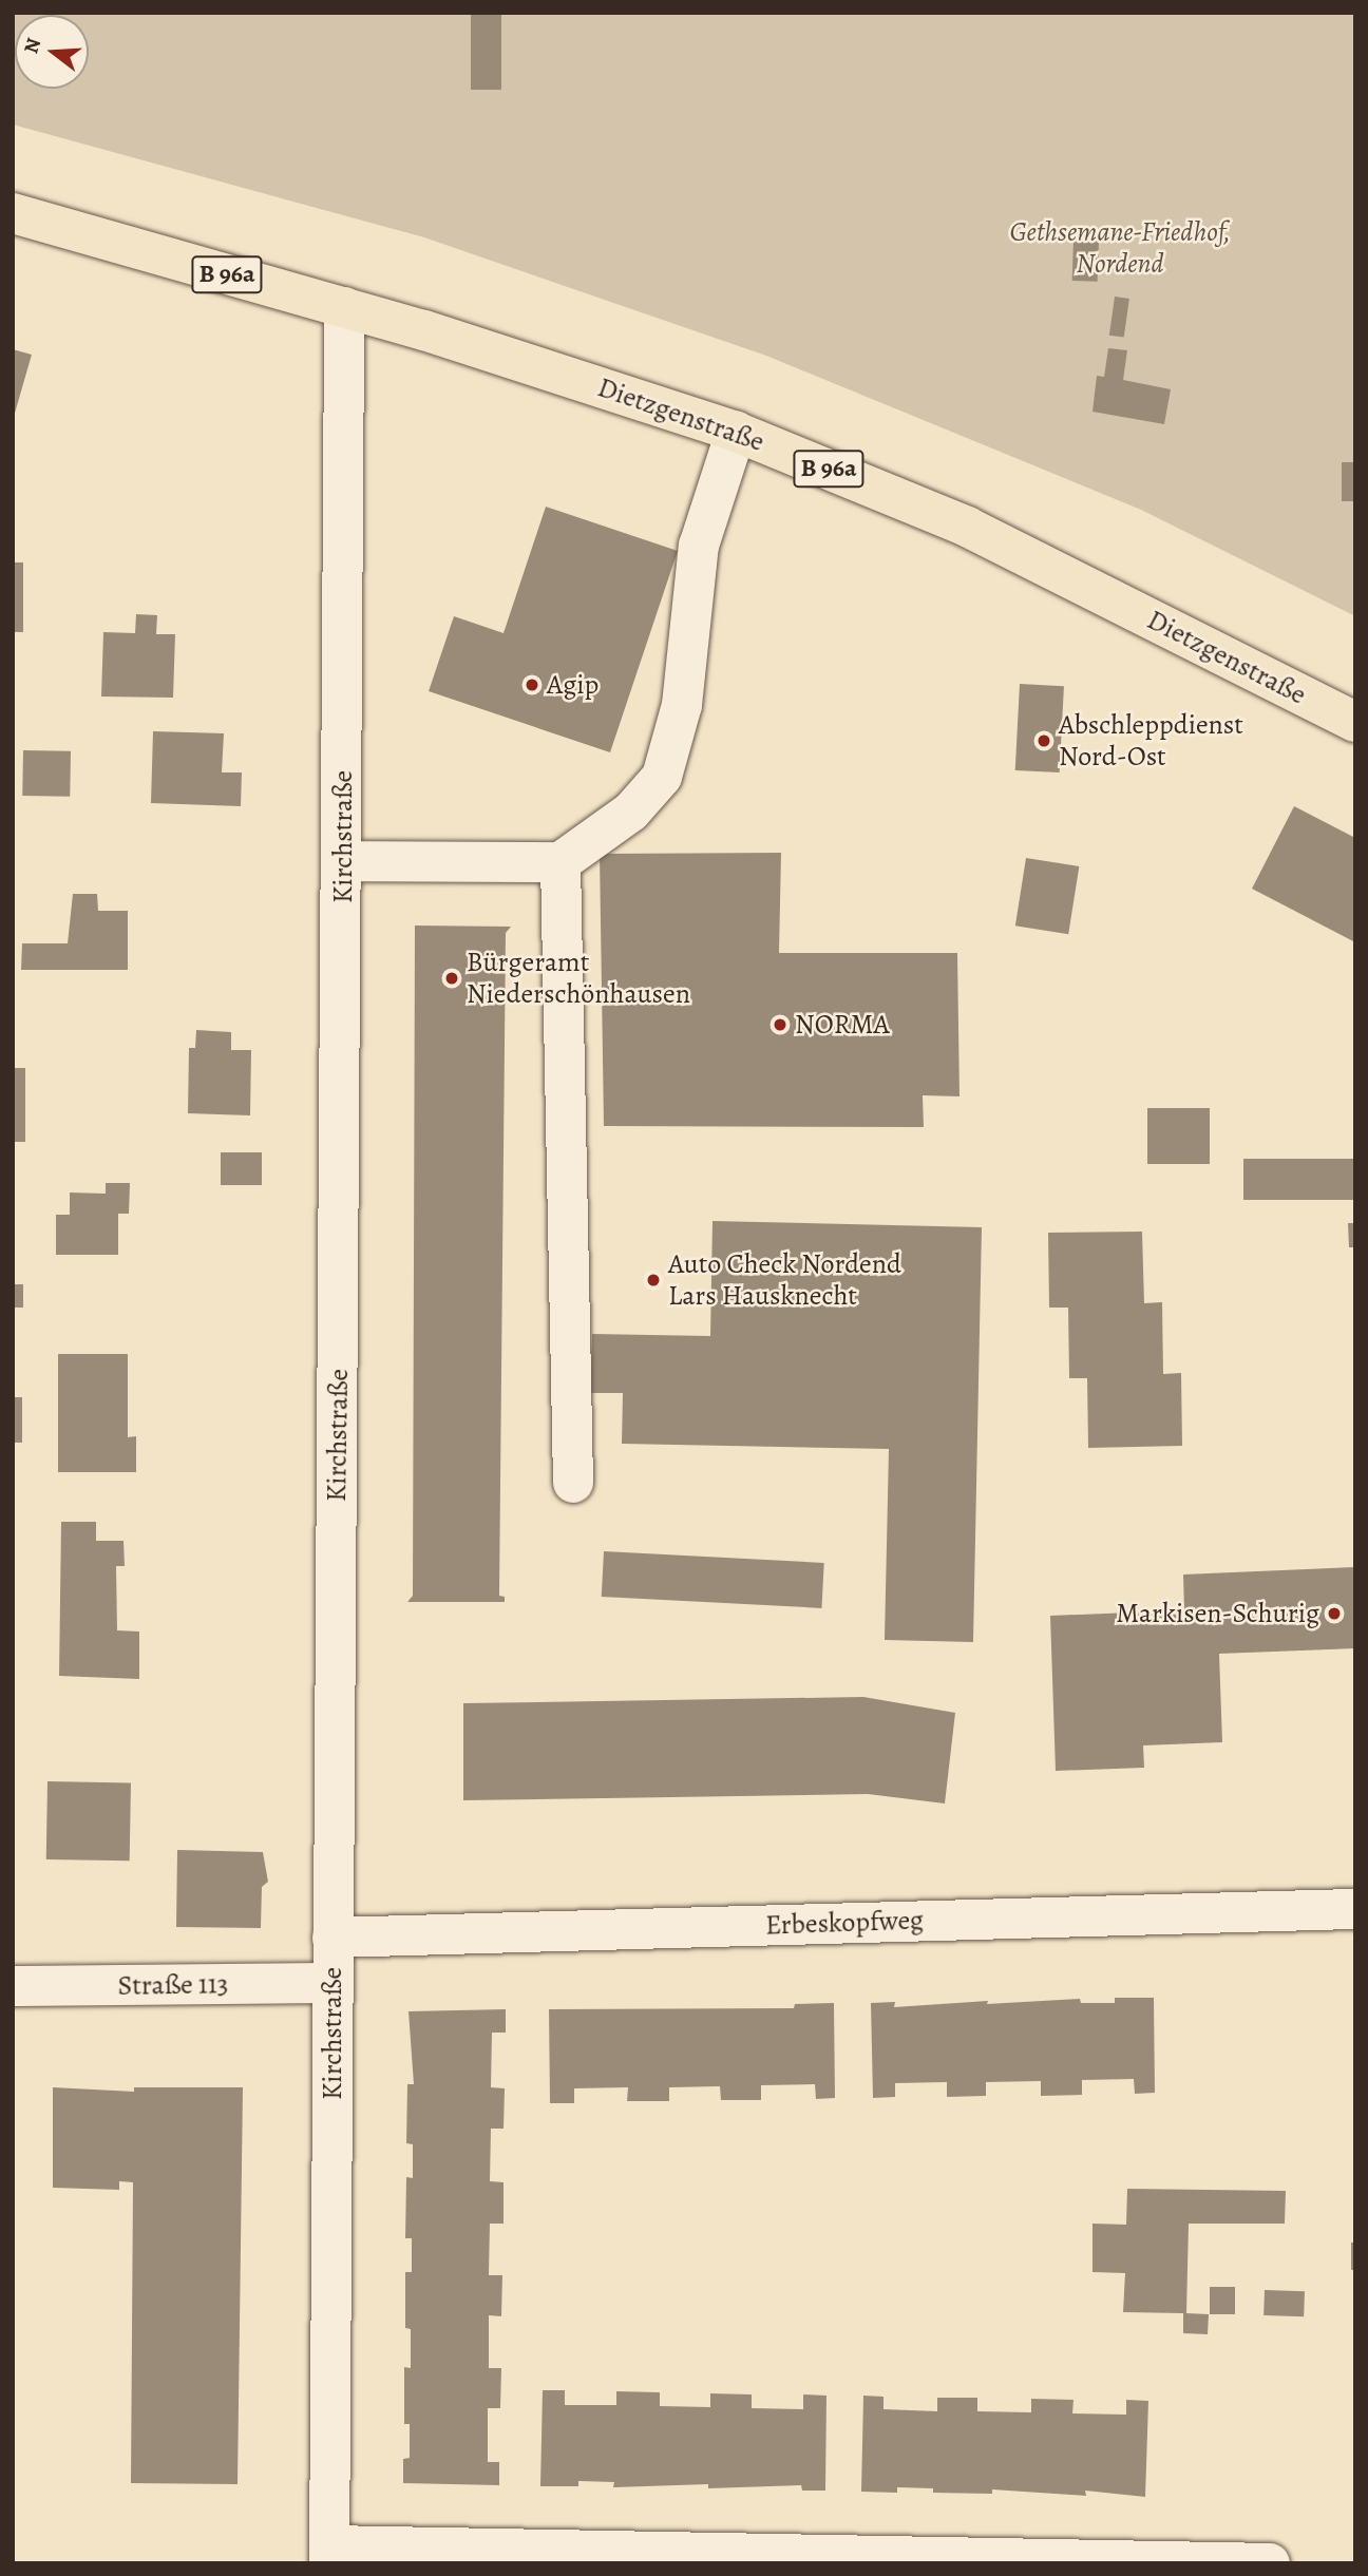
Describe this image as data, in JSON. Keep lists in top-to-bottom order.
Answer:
{
  "streets": {
    "main road": ["B 96a", "Dietzgenstraße"],
    "street": ["Kirchstraße", "Erbeskopfweg", "Straße 113"]
  },
  "crossings": [
    ["Dietzgenstraße", "Kirchstraße"],
    ["Kirchstraße", "Erbeskopfweg"],
    ["Kirchstraße", "Straße 113"]
  ],
  "parks": ["Gethsemane-Friedhof, Nordend"],
  "places": [
    "Agip",
    "Abschleppdienst Nord-Ost",
    "Bürgeramt Niederschönhausen",
    "NORMA",
    "Auto Check Nordend Lars Hausknecht",
    "Markisen-Schurig"
  ],
  "north": "left"
}
